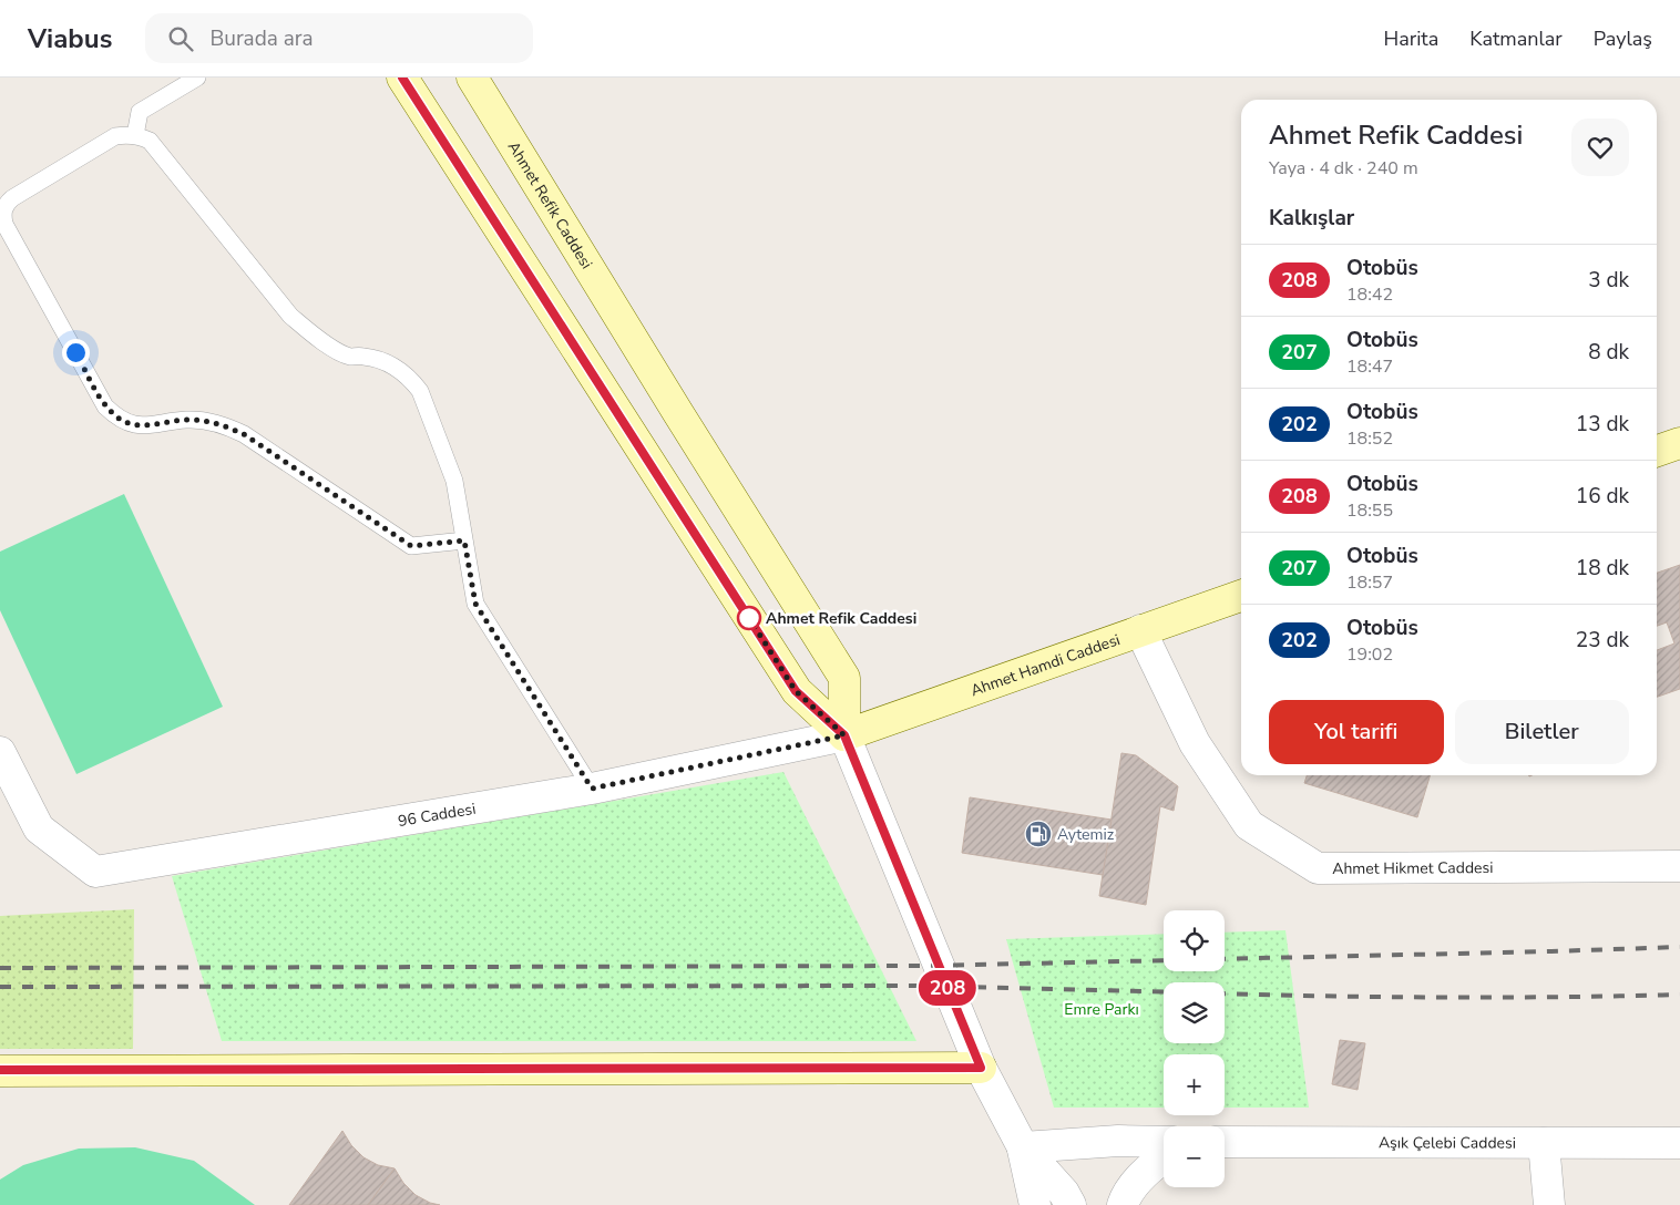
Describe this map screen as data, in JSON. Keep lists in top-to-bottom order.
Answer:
{
  "streets": {
    "main road": ["Ahmet Refik Caddesi", "Ahmet Hamdi Caddesi"],
    "street": ["96 Caddesi", "Ahmet Hikmet Caddesi", "Aşık Çelebi Caddesi"]
  },
  "crossings": [
    ["Ahmet Refik Caddesi", "Ahmet Hamdi Caddesi"],
    ["Ahmet Refik Caddesi", "96 Caddesi"],
    ["Ahmet Hamdi Caddesi", "96 Caddesi"],
    ["Ahmet Hamdi Caddesi", "Ahmet Hikmet Caddesi"]
  ],
  "parks": ["Emre Parkı"],
  "places": {
    "other": ["Ahmet Refik Caddesi"],
    "fuel station": ["Aytemiz"]
  },
  "lines": ["bus line 208"],
  "page": {
    "header": "Viabus",
    "search": "Burada ara",
    "nav": ["Harita", "Katmanlar", "Paylaş"],
    "on_map": "208",
    "heading": [
      ["Ahmet Refik Caddesi", "Yaya · 4 dk · 240 m"],
      "Kalkışlar"
    ],
    "list": [
      {
        "mark": "208",
        "name": "Otobüs",
        "note": "18:42",
        "value": "3 dk"
      },
      {
        "mark": "207",
        "name": "Otobüs",
        "note": "18:47",
        "value": "8 dk"
      },
      {
        "mark": "202",
        "name": "Otobüs",
        "note": "18:52",
        "value": "13 dk"
      },
      {
        "mark": "208",
        "name": "Otobüs",
        "note": "18:55",
        "value": "16 dk"
      },
      {
        "mark": "207",
        "name": "Otobüs",
        "note": "18:57",
        "value": "18 dk"
      },
      {
        "mark": "202",
        "name": "Otobüs",
        "note": "19:02",
        "value": "23 dk"
      }
    ],
    "buttons": ["Yol tarifi", "Biletler"],
    "map_buttons": ["+", "−"]
  }
}
